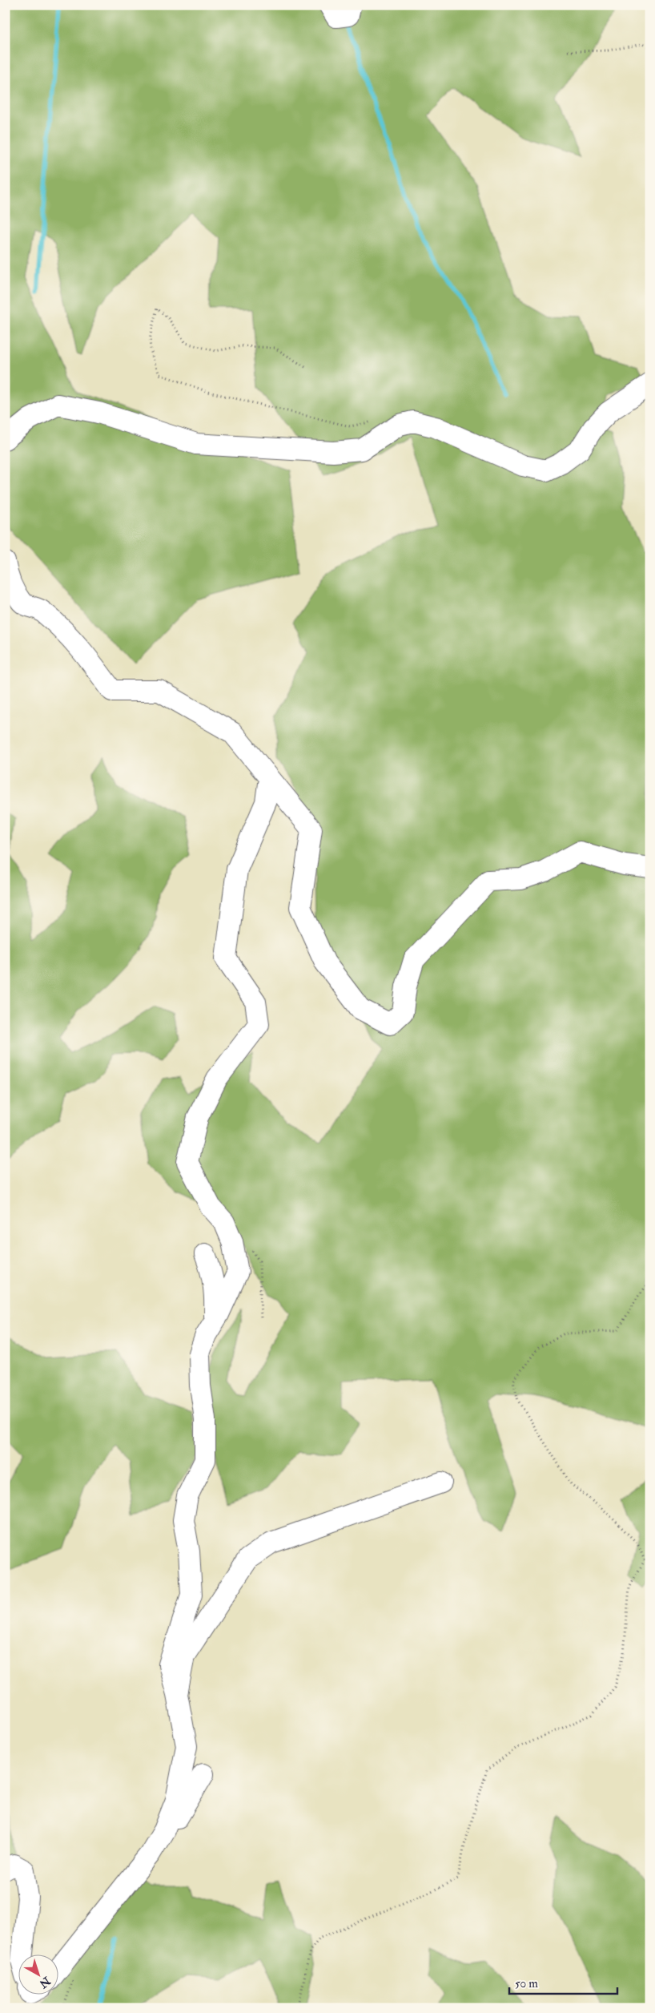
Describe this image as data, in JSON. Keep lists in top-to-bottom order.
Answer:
{
  "scale_bar": "50 m",
  "north": "bottom right"
}
